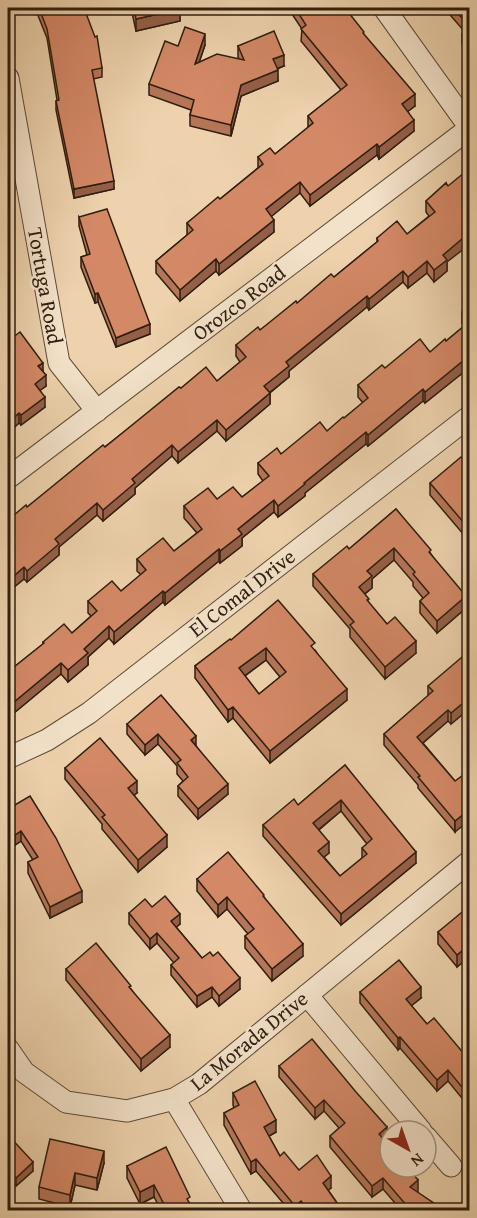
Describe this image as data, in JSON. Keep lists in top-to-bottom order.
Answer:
{
  "streets": {
    "street": [
      "Tortuga Road",
      "Orozco Road",
      "El Comal Drive",
      "La Morada Drive"
    ]
  },
  "crossings": [
    ["Tortuga Road", "Orozco Road"]
  ],
  "north": "bottom right"
}
